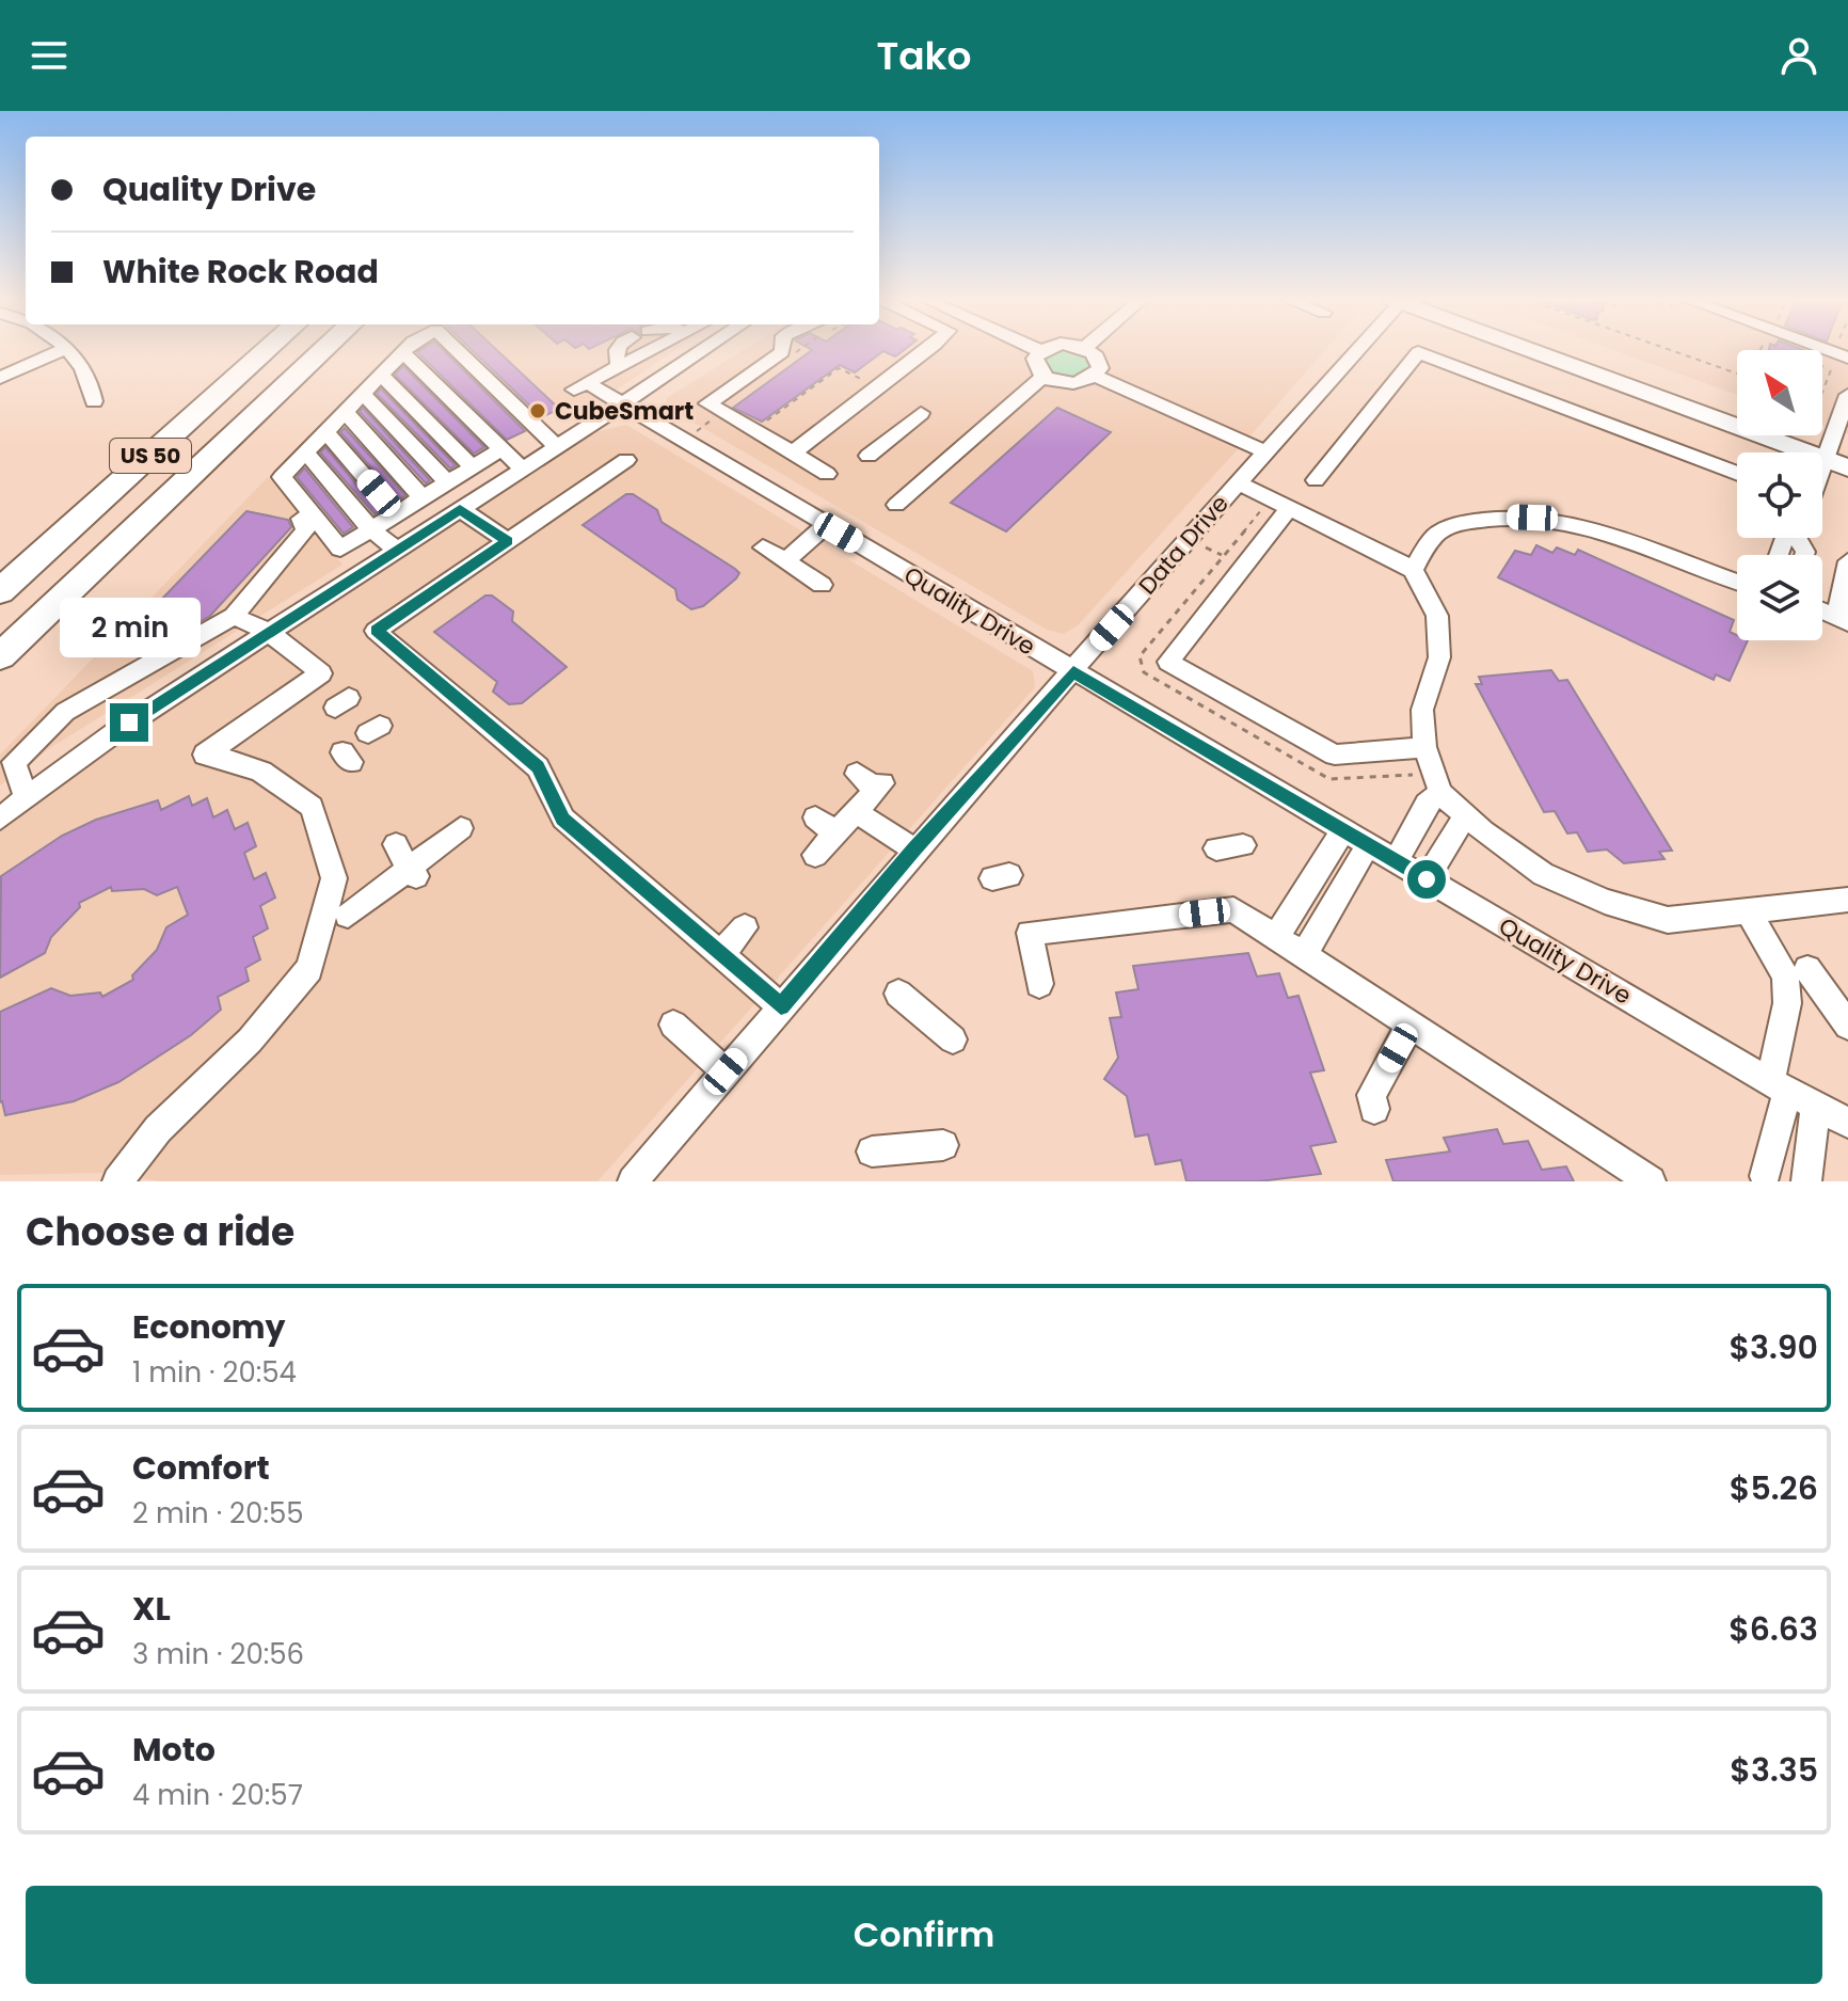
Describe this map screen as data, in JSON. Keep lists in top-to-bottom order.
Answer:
{
  "streets": {
    "highway": ["US 50"],
    "street": ["Data Drive", "Quality Drive"]
  },
  "crossings": [
    ["Data Drive", "Quality Drive"]
  ],
  "places": ["CubeSmart"],
  "north": "top left",
  "page": {
    "header": "Tako",
    "banner": ["Quality Drive", "White Rock Road"],
    "bubble": "2 min",
    "heading": "Choose a ride",
    "list": [
      {
        "name": "Economy",
        "note": "1 min · 20:54",
        "value": "$3.90"
      },
      {
        "name": "Comfort",
        "note": "2 min · 20:55",
        "value": "$5.26"
      },
      {
        "name": "XL",
        "note": "3 min · 20:56",
        "value": "$6.63"
      },
      {
        "name": "Moto",
        "note": "4 min · 20:57",
        "value": "$3.35"
      }
    ],
    "buttons": "Confirm"
  }
}
